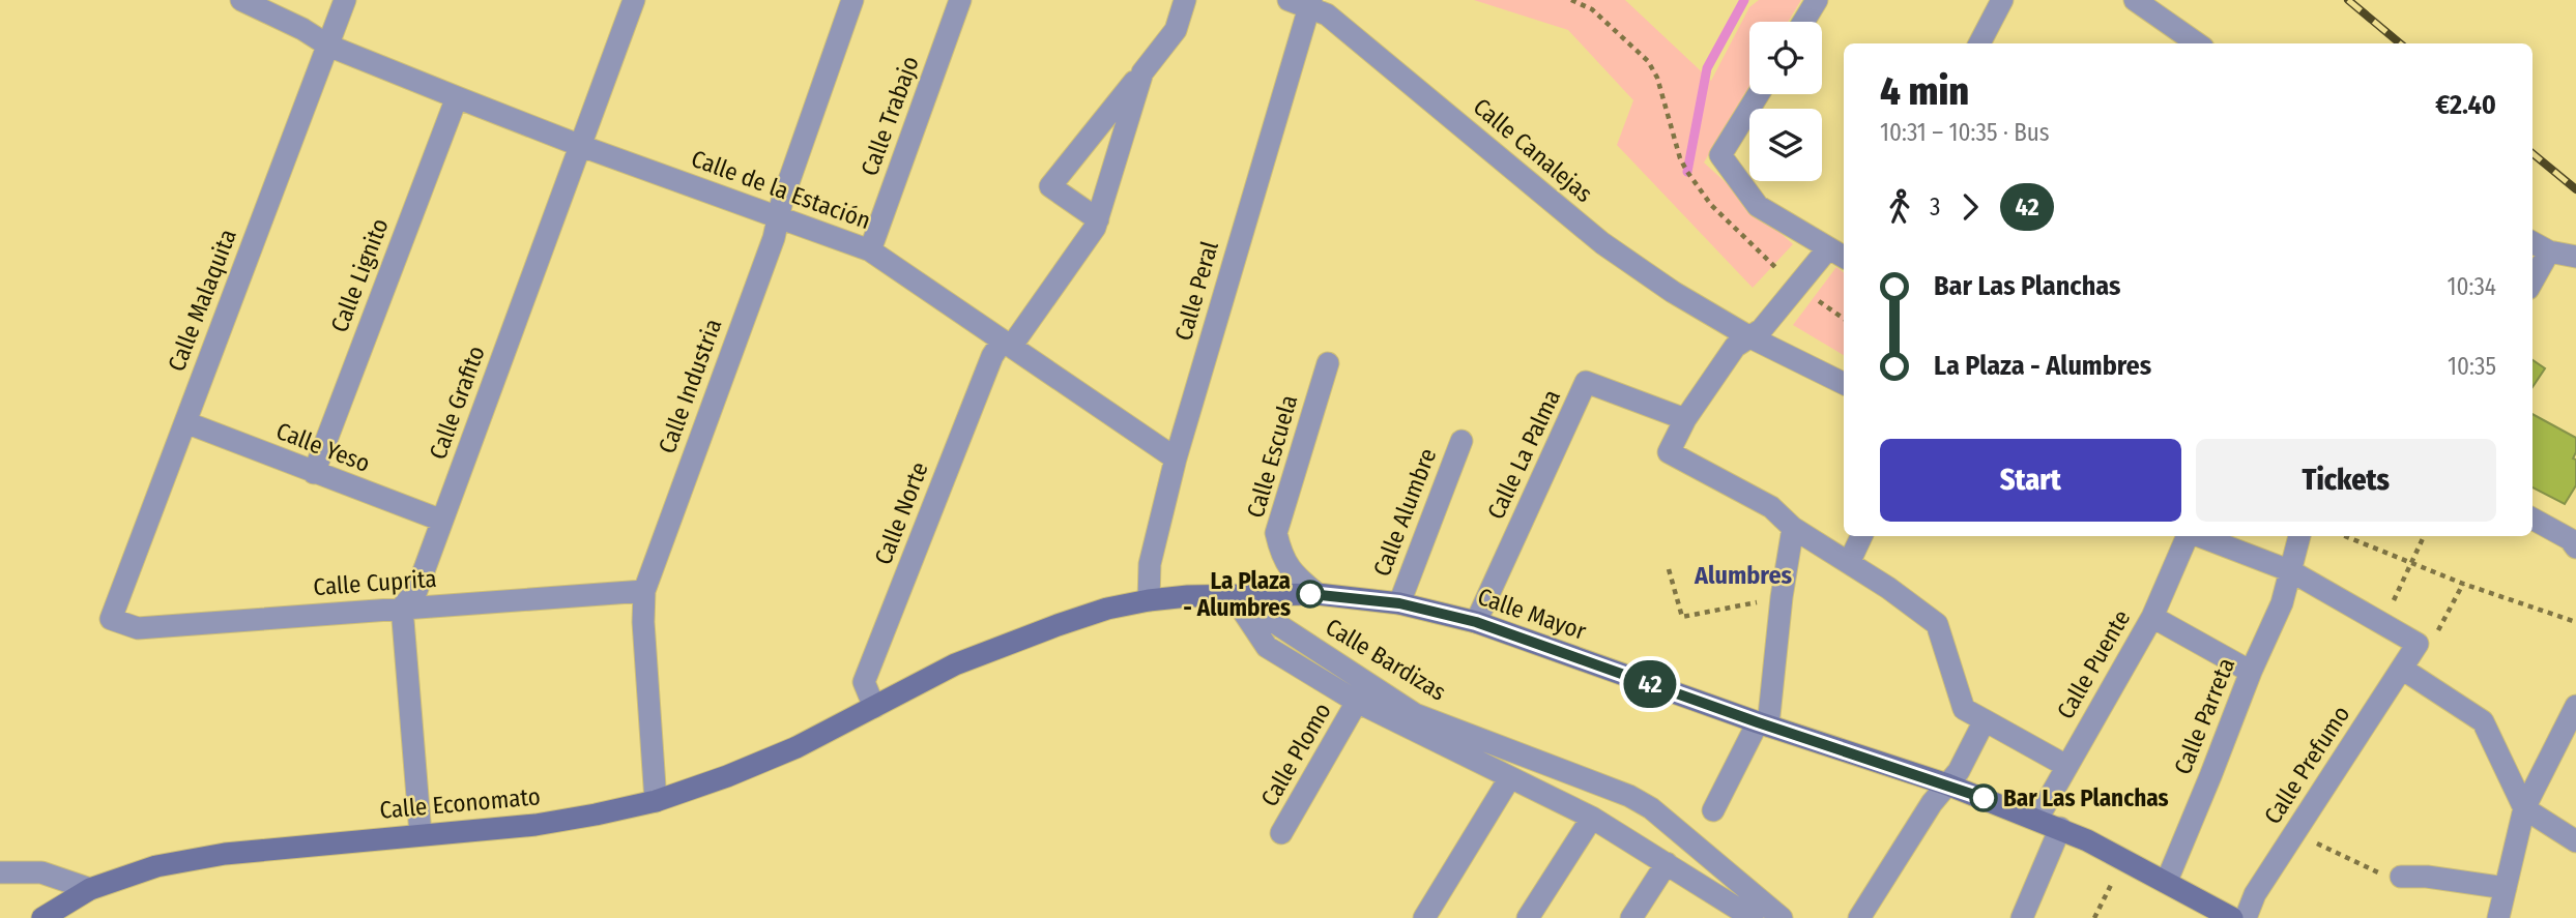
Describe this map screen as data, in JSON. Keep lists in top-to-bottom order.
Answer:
{
  "streets": {
    "street": [
      "Calle Trabajo",
      "Calle Canalejas",
      "Calle de la Estación",
      "Calle Lignito",
      "Calle Peral",
      "Calle Malaquita",
      "Calle Industria",
      "Calle Grafito",
      "Calle Yeso",
      "Calle La Palma",
      "Calle Escuela",
      "Calle Alumbre",
      "Calle Norte",
      "Calle Cuprita",
      "Calle Mayor",
      "Calle Bardizas",
      "Calle Puente",
      "Calle Parreta",
      "Calle Plomo",
      "Calle Prefumo",
      "Calle Economato"
    ]
  },
  "crossings": [
    ["Calle Trabajo", "Calle de la Estación"],
    ["Calle Canalejas", "Calle Peral"],
    ["Calle de la Estación", "Calle Lignito"],
    ["Calle de la Estación", "Calle Peral"],
    ["Calle de la Estación", "Calle Malaquita"],
    ["Calle de la Estación", "Calle Industria"],
    ["Calle de la Estación", "Calle Grafito"],
    ["Calle de la Estación", "Calle Norte"],
    ["Calle Lignito", "Calle Yeso"],
    ["Calle Peral", "Calle Mayor"],
    ["Calle Malaquita", "Calle Yeso"],
    ["Calle Malaquita", "Calle Cuprita"],
    ["Calle Industria", "Calle Cuprita"],
    ["Calle Industria", "Calle Economato"],
    ["Calle Grafito", "Calle Yeso"],
    ["Calle Grafito", "Calle Cuprita"],
    ["Calle La Palma", "Calle Mayor"],
    ["Calle Escuela", "Calle Mayor"],
    ["Calle Alumbre", "Calle Mayor"],
    ["Calle Norte", "Calle Mayor"],
    ["Calle Norte", "Calle Economato"],
    ["Calle Mayor", "Calle Bardizas"],
    ["Calle Mayor", "Calle Puente"],
    ["Calle Mayor", "Calle Parreta"],
    ["Calle Mayor", "Calle Economato"],
    ["Calle Bardizas", "Calle Plomo"]
  ],
  "districts": ["Alumbres"],
  "places": ["La Plaza - Alumbres", "Bar Las Planchas"],
  "lines": ["bus line 42"],
  "page": {
    "on_map": "42",
    "heading": ["4 min", "10:31 – 10:35 · Bus", "€2.40"],
    "legs": ["3", "42"],
    "list": [
      {
        "name": "Bar Las Planchas",
        "value": "10:34"
      },
      {
        "name": "La Plaza - Alumbres",
        "value": "10:35"
      }
    ],
    "buttons": ["Start", "Tickets"]
  }
}
